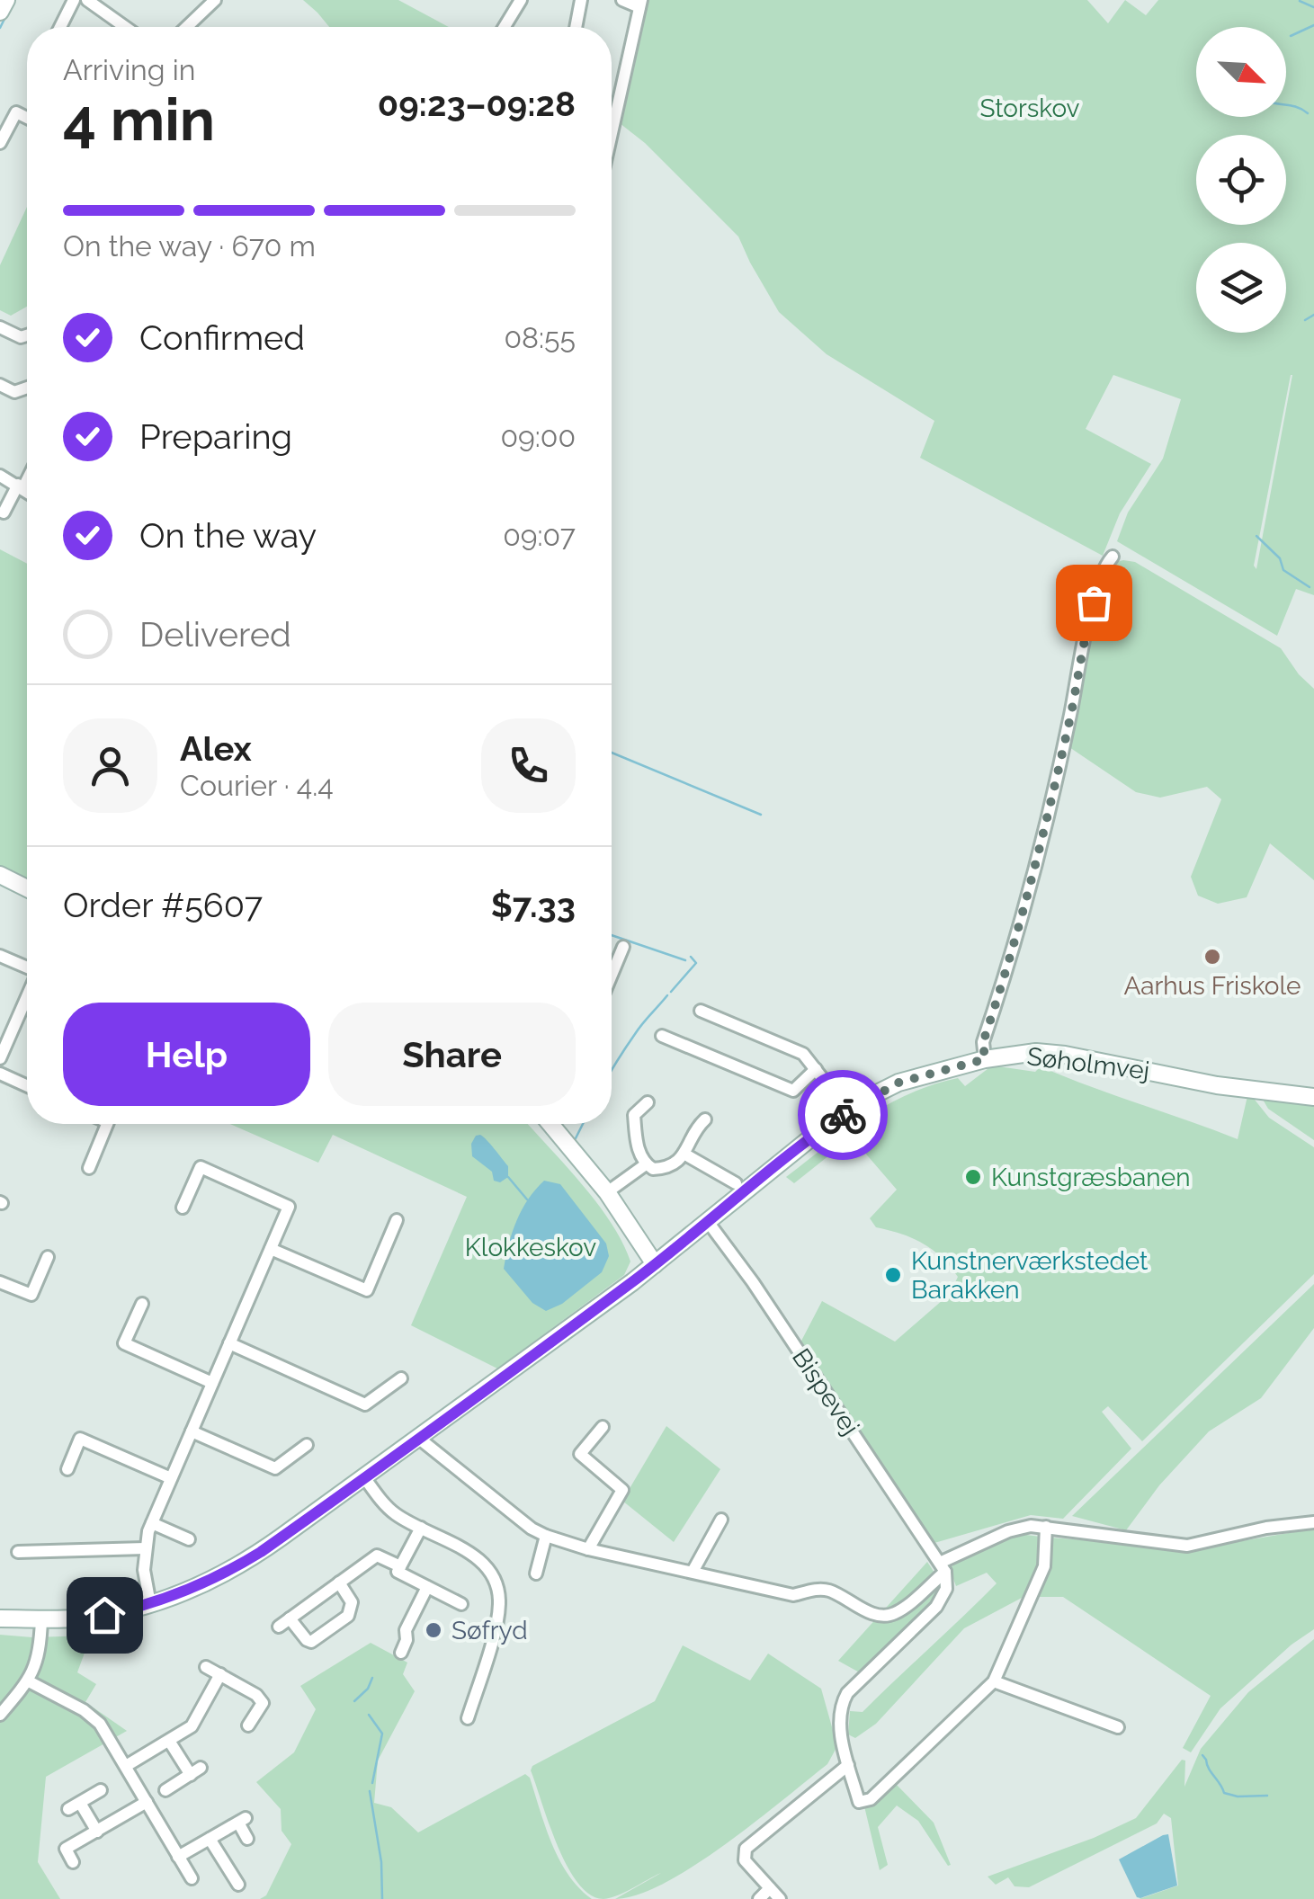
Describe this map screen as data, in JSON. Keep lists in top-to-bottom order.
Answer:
{
  "streets": {
    "street": ["Søholmvej", "Bispevej"]
  },
  "crossings": [
    ["Søholmvej", "Bispevej"]
  ],
  "parks": ["Storskov", "Klokkeskov"],
  "places": [
    "Aarhus Friskole",
    "Kunstgræsbanen",
    "Kunstnerværkstedet Barakken",
    "Søfryd"
  ],
  "north": "bottom right",
  "page": {
    "heading": ["4 min", "Arriving in", "09:23–09:28"],
    "panel": [
      "Alex",
      "Courier · 4.4",
      "Order #5607",
      "$7.33"
    ],
    "bar": "On the way · 670 m",
    "list": [
      ["Confirmed", "08:55"],
      ["Preparing", "09:00"],
      ["On the way", "09:07"],
      "Delivered"
    ],
    "buttons": ["Help", "Share"]
  }
}
